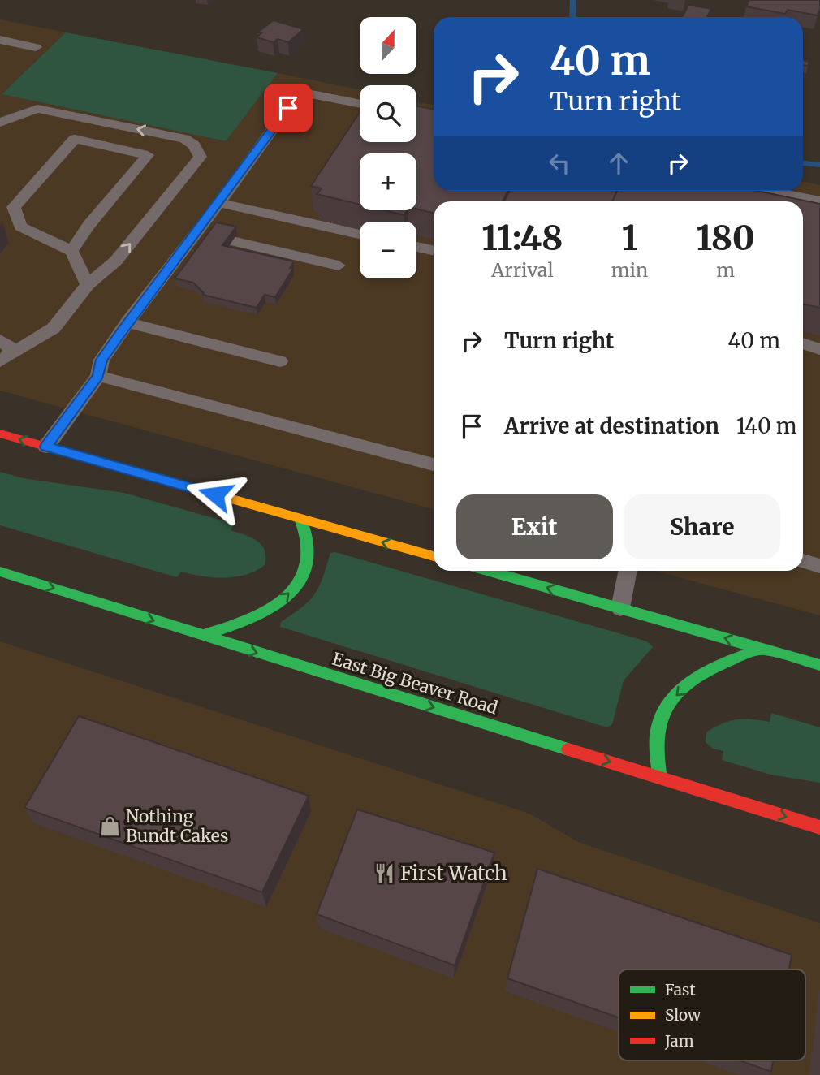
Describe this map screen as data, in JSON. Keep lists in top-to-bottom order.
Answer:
{
  "streets": {
    "main road": ["East Big Beaver Road"]
  },
  "one_way": ["East Big Beaver Road"],
  "places": {
    "shop": ["Nothing Bundt Cakes"],
    "restaurant": ["First Watch"]
  },
  "legend": ["Fast", "Slow", "Jam"],
  "north": "top",
  "page": {
    "map_buttons": ["+", "−"],
    "turn": ["40 m", "Turn right"],
    "eta": [
      "11:48",
      "Arrival",
      "1",
      "min",
      "180",
      "m"
    ],
    "list": [
      {
        "name": "Turn right",
        "value": "40 m"
      },
      {
        "name": "Arrive at destination",
        "value": "140 m"
      }
    ],
    "buttons": ["Exit", "Share"]
  }
}
